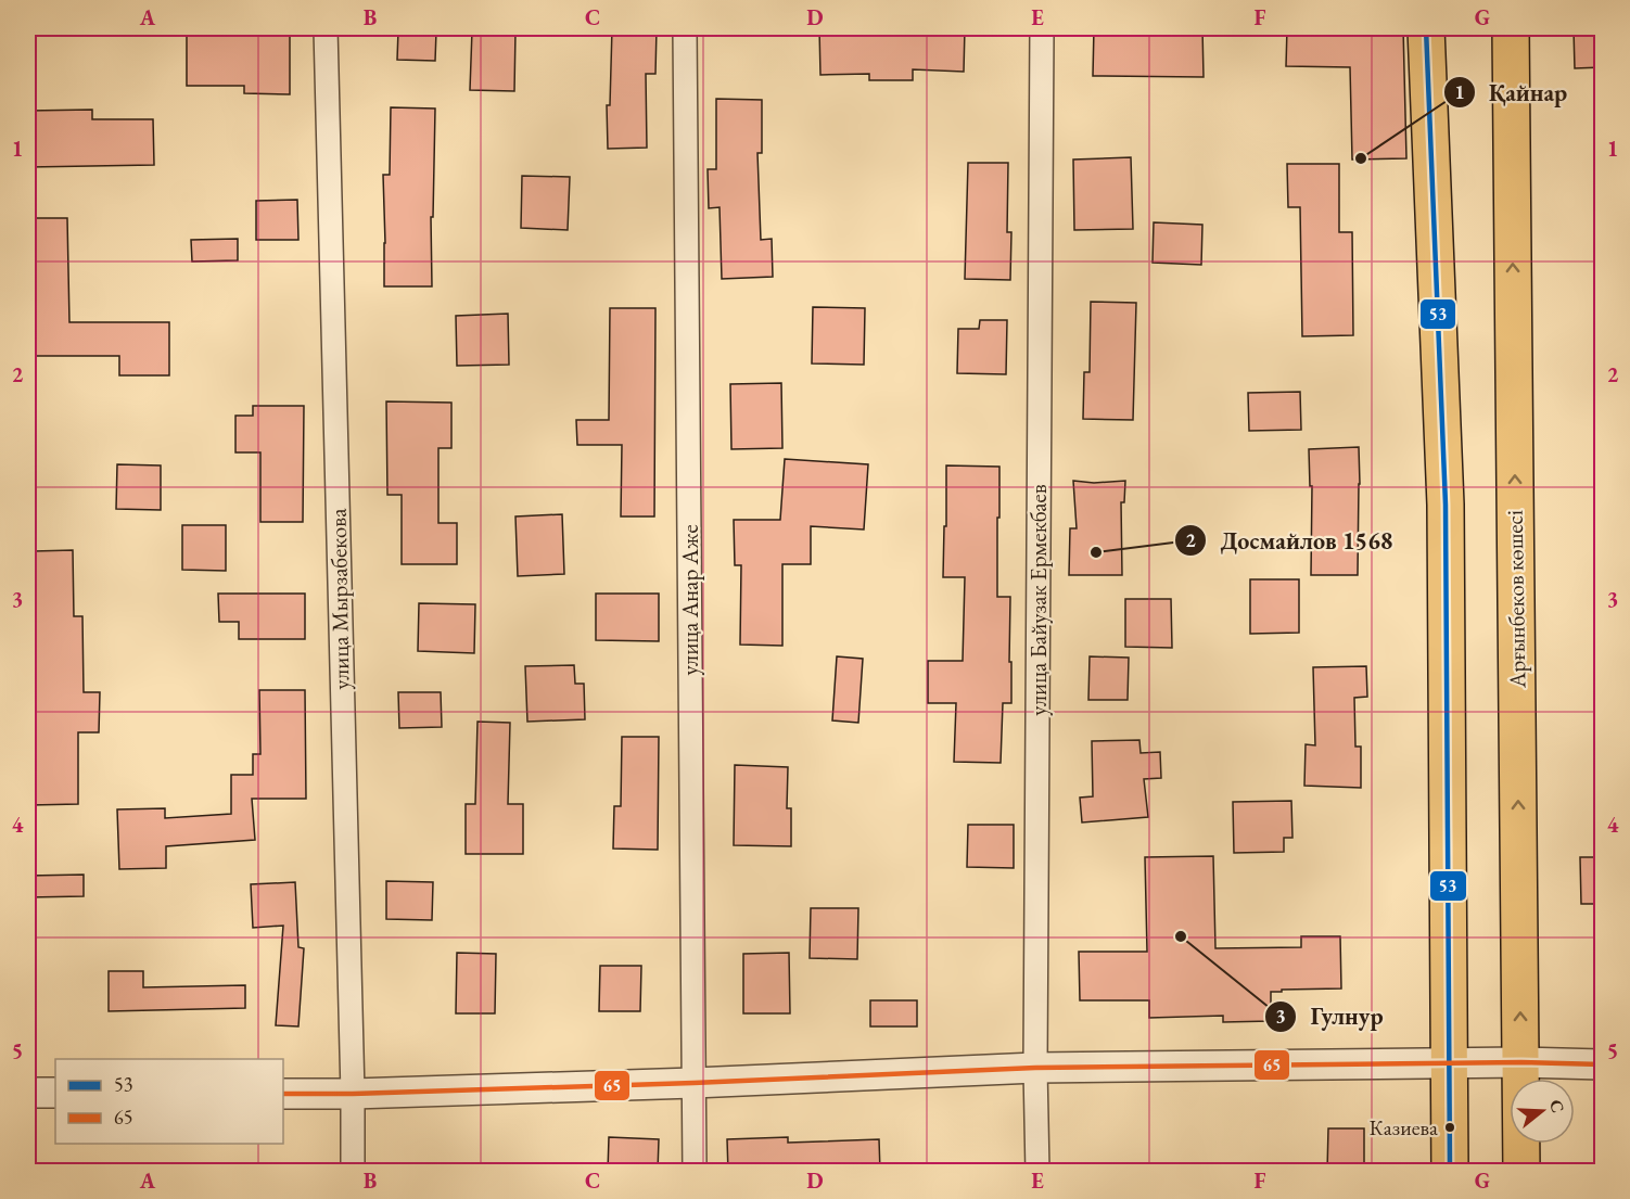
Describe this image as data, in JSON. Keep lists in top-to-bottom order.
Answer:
{
  "streets": {
    "main road": ["Арғынбеков көшесі"],
    "street": ["улица Мырзабекова", "улица Анар Аже", "улица Байузак Ермекбаев"]
  },
  "places": [
    "Қайнар",
    "Досмайлов 1568",
    "Гулнур",
    "Казиева"
  ],
  "lines": ["transit line 53", "transit line 65"],
  "legend": ["53", "65"],
  "north": "right",
  "grid": {
    "columns": [
      "A",
      "B",
      "C",
      "D",
      "E",
      "F",
      "G"
    ],
    "rows": [
      "1",
      "2",
      "3",
      "4",
      "5"
    ]
  }
}
